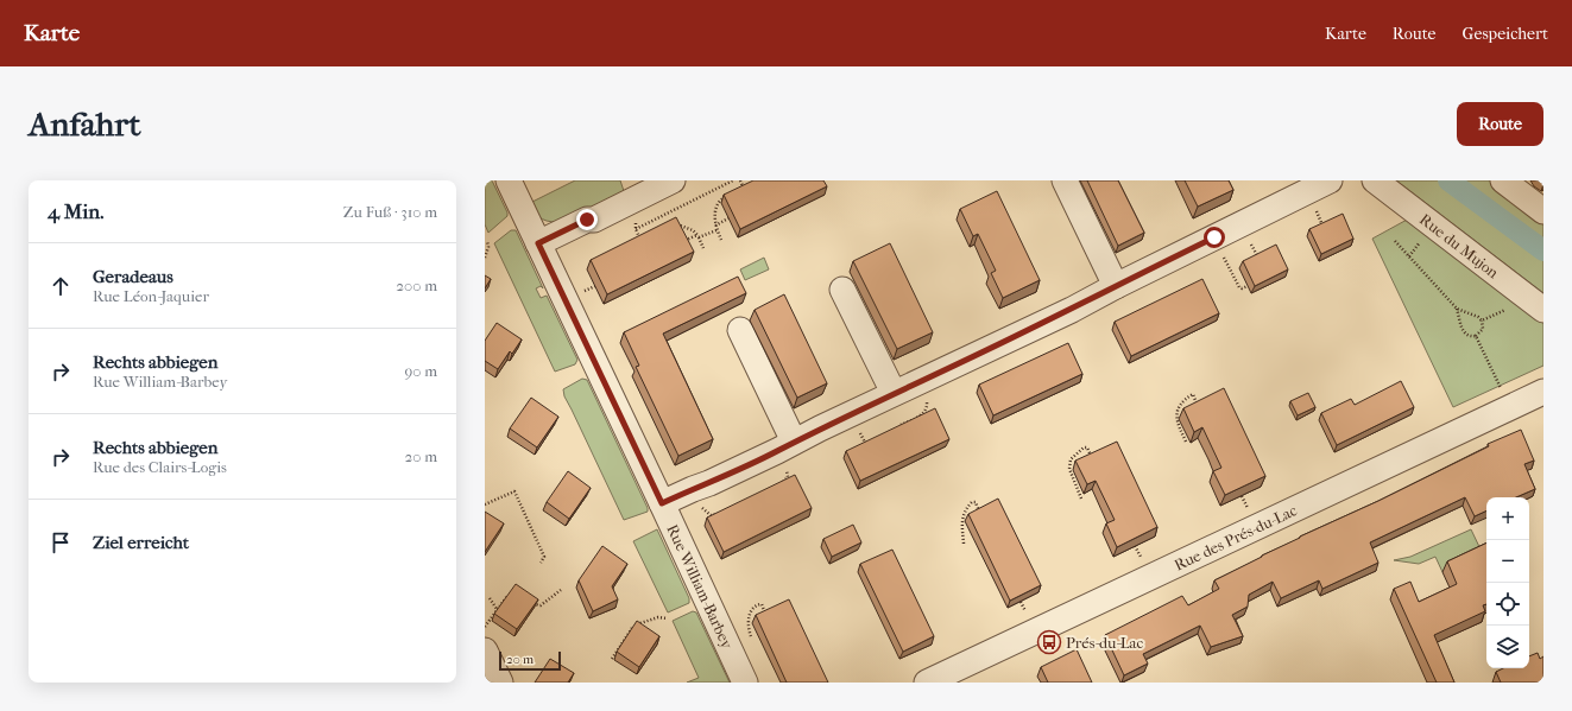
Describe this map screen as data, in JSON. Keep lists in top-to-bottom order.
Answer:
{
  "streets": {
    "street": ["Rue du Mujon", "Rue des Prés-du-Lac", "Rue William-Barbey"]
  },
  "places": {
    "bus stop": ["Prés-du-Lac"]
  },
  "scale_bar": "20 m",
  "page": {
    "header": "Karte",
    "nav": ["Karte", "Route", "Gespeichert"],
    "buttons": "Route",
    "title": "Anfahrt",
    "heading": ["4 Min.", "Zu Fuß · 310 m"],
    "list": [
      ["Geradeaus", "Rue Léon-Jaquier", "200 m"],
      ["Rechts abbiegen", "Rue William-Barbey", "90 m"],
      ["Rechts abbiegen", "Rue des Clairs-Logis", "20 m"],
      "Ziel erreicht"
    ],
    "map_buttons": ["+", "−"],
    "scale": "20 m"
  }
}
